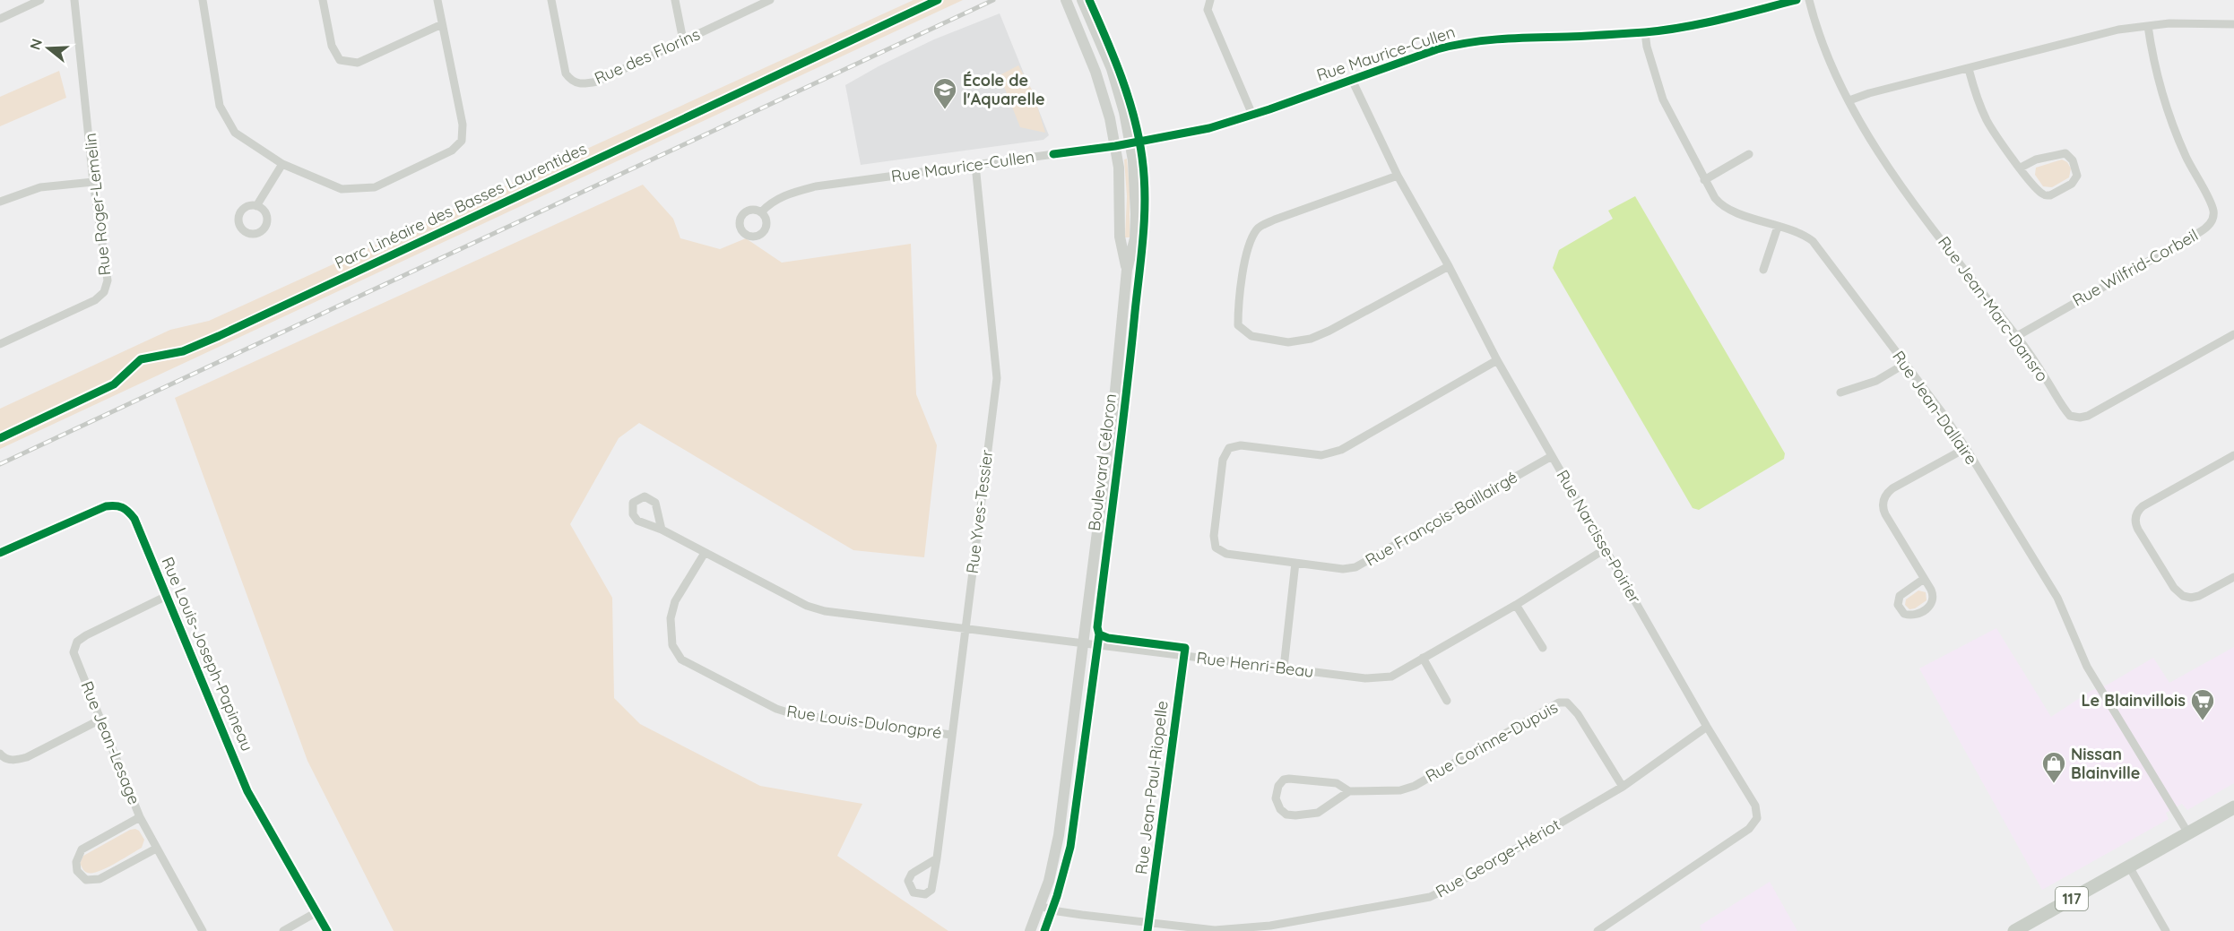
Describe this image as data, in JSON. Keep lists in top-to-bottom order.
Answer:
{
  "streets": {
    "main road": ["117"],
    "street": [
      "Rue Maurice-Cullen",
      "Rue des Florins",
      "Rue Roger-Lemelin",
      "Rue Wilfrid-Corbeil",
      "Rue Jean-Marc-Dansro",
      "Rue Jean-Dallaire",
      "Boulevard Céloron",
      "Rue Yves-Tessier",
      "Rue François-Baillairgé",
      "Rue Narcisse-Poirier",
      "Rue Louis-Joseph-Papineau",
      "Rue Henri-Beau",
      "Rue Louis-Dulongpré",
      "Rue Corinne-Dupuis",
      "Rue Jean-Lesage",
      "Rue Jean-Paul-Riopelle",
      "Rue George-Hériot"
    ],
    "cycle path": ["Parc Linéaire des Basses Laurentides"]
  },
  "crossings": [
    ["Rue Maurice-Cullen", "Rue Jean-Dallaire"],
    ["Rue Maurice-Cullen", "Boulevard Céloron"],
    ["Rue Maurice-Cullen", "Rue Yves-Tessier"],
    ["Rue Maurice-Cullen", "Rue Narcisse-Poirier"],
    ["Rue Wilfrid-Corbeil", "Rue Jean-Marc-Dansro"],
    ["Rue Jean-Dallaire", "117"],
    ["Boulevard Céloron", "Rue Henri-Beau"],
    ["Boulevard Céloron", "Rue George-Hériot"],
    ["Rue Yves-Tessier", "Rue Louis-Dulongpré"],
    ["Rue François-Baillairgé", "Rue Narcisse-Poirier"],
    ["Rue Narcisse-Poirier", "Rue Henri-Beau"],
    ["Rue Narcisse-Poirier", "Rue George-Hériot"],
    ["Rue Louis-Joseph-Papineau", "Rue Jean-Lesage"],
    ["Rue Henri-Beau", "Rue Jean-Paul-Riopelle"],
    ["Rue Corinne-Dupuis", "Rue George-Hériot"],
    ["Rue Jean-Paul-Riopelle", "Rue George-Hériot"]
  ],
  "places": {
    "school or university": ["École de l'Aquarelle"],
    "supermarket": ["Le Blainvillois"],
    "shop": ["Nissan Blainville"]
  },
  "north": "left"
}
